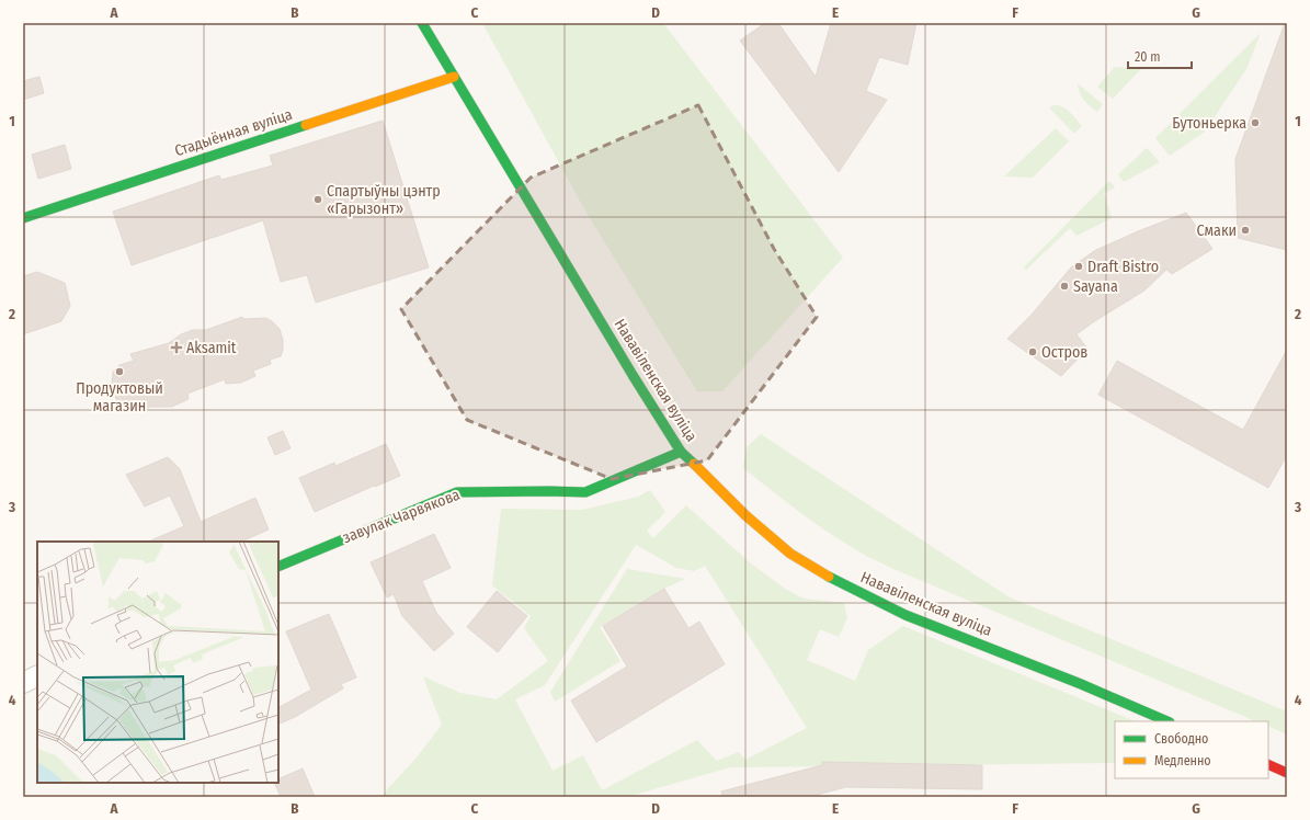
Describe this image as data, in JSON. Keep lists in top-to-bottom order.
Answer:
{
  "streets": {
    "street": ["Стадыённая вуліца", "Нававіленская вуліца", "завулак Чарвякова"]
  },
  "crossings": [
    ["Стадыённая вуліца", "Нававіленская вуліца"],
    ["Нававіленская вуліца", "завулак Чарвякова"]
  ],
  "places": {
    "other": [
      "Бутоньерка",
      "Спартыўны цэнтр «Гарызонт»",
      "Смаки",
      "Draft Bistro",
      "Sayana",
      "Остров",
      "Продуктовый магазин"
    ],
    "health": ["Aksamit"]
  },
  "legend": ["Свободно", "Медленно"],
  "scale_bar": "20 m",
  "grid": {
    "columns": [
      "A",
      "B",
      "C",
      "D",
      "E",
      "F",
      "G"
    ],
    "rows": [
      "1",
      "2",
      "3",
      "4"
    ]
  }
}
